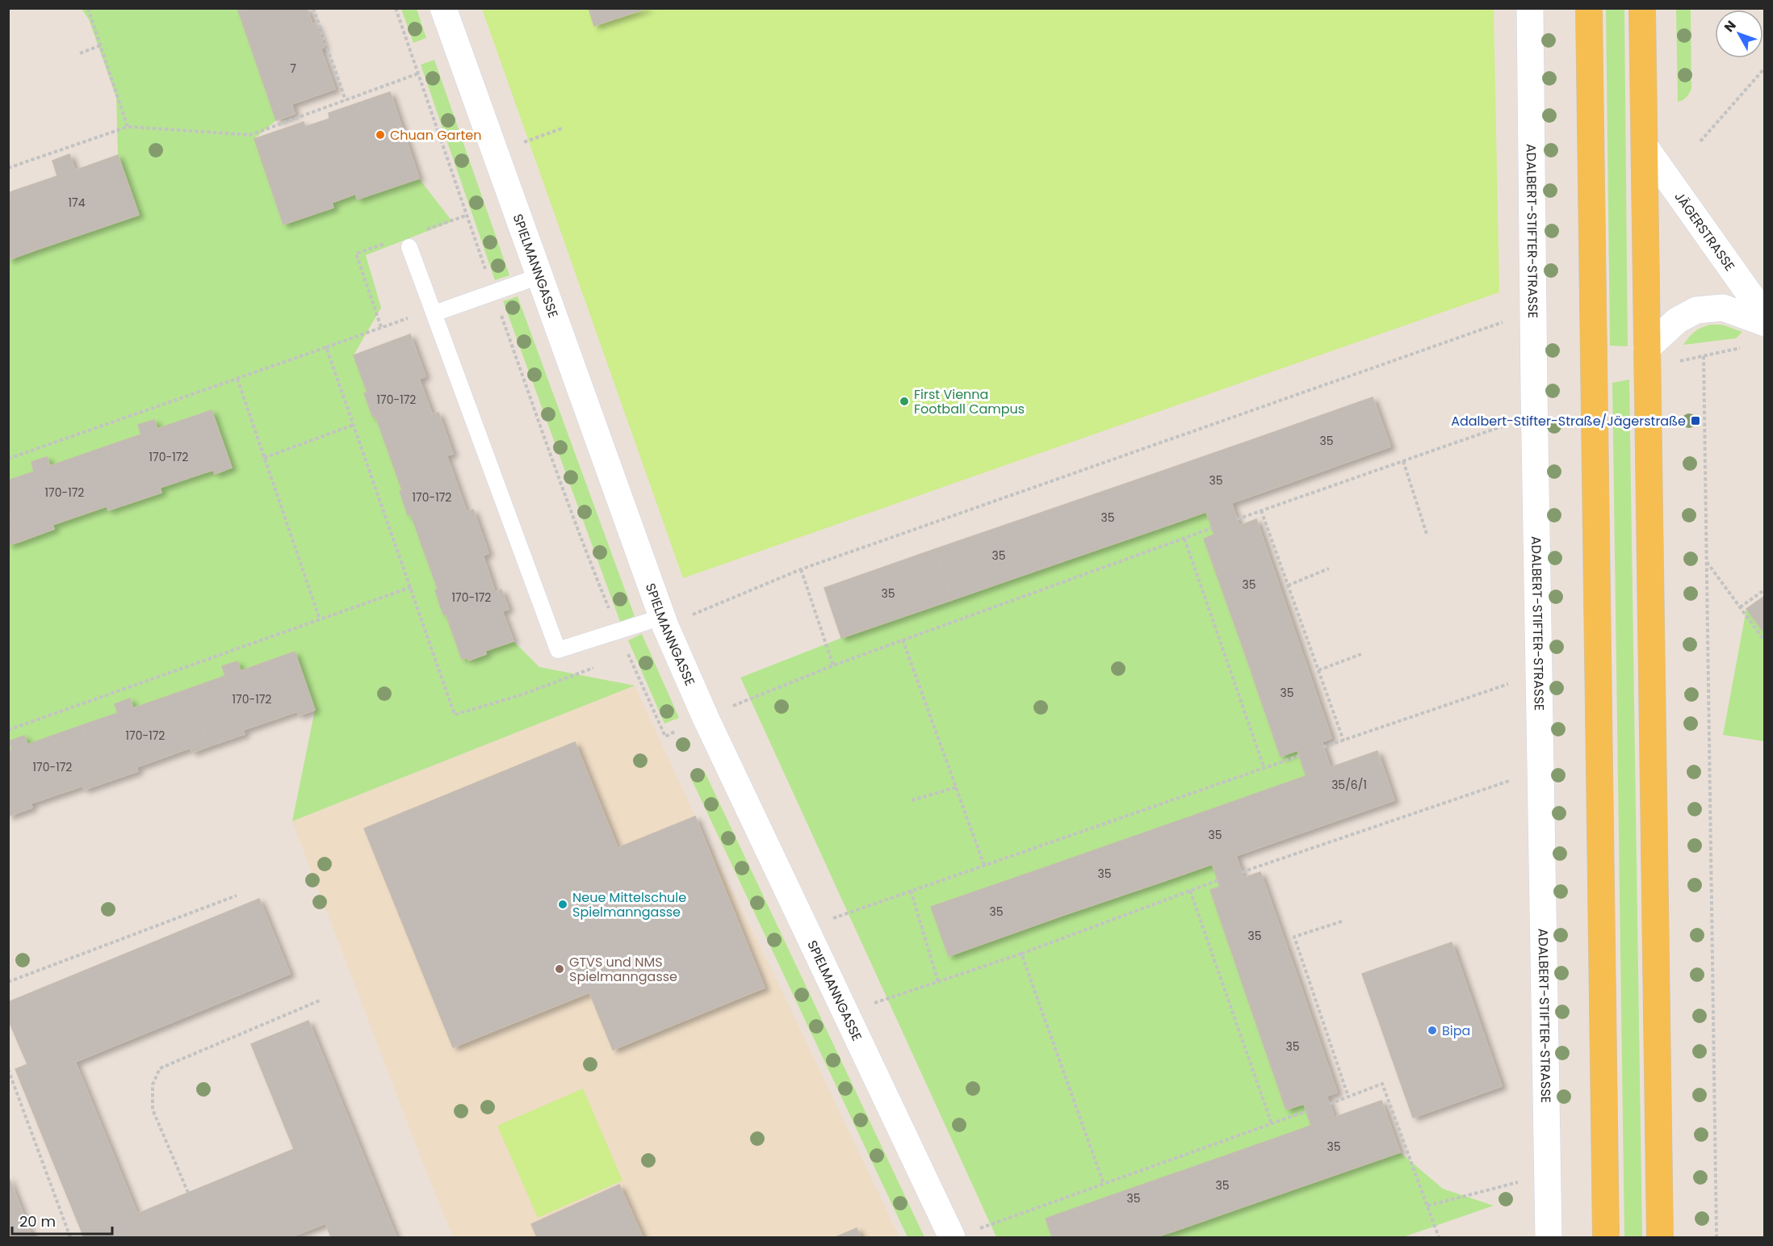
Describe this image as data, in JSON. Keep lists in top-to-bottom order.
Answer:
{
  "streets": {
    "street": ["ADALBERT-STIFTER-STRASSE", "JÄGERSTRASSE", "SPIELMANNGASSE"]
  },
  "places": {
    "other": [
      "Chuan Garten",
      "First Vienna Football Campus",
      "Neue Mittelschule Spielmanngasse",
      "GTVS und NMS Spielmanngasse",
      "Bipa"
    ],
    "transit": ["Adalbert-Stifter-Straße/Jägerstraße"]
  },
  "house_numbers": [
    "7",
    "174",
    "170-172",
    "35",
    "170-172",
    "35",
    "170-172",
    "170-172",
    "35",
    "35",
    "35",
    "35",
    "170-172",
    "35",
    "170-172",
    "170-172",
    "170-172",
    "35/6/1",
    "35",
    "35",
    "35",
    "35",
    "35",
    "35",
    "35",
    "35"
  ],
  "scale_bar": "20 m",
  "north": "top left"
}
